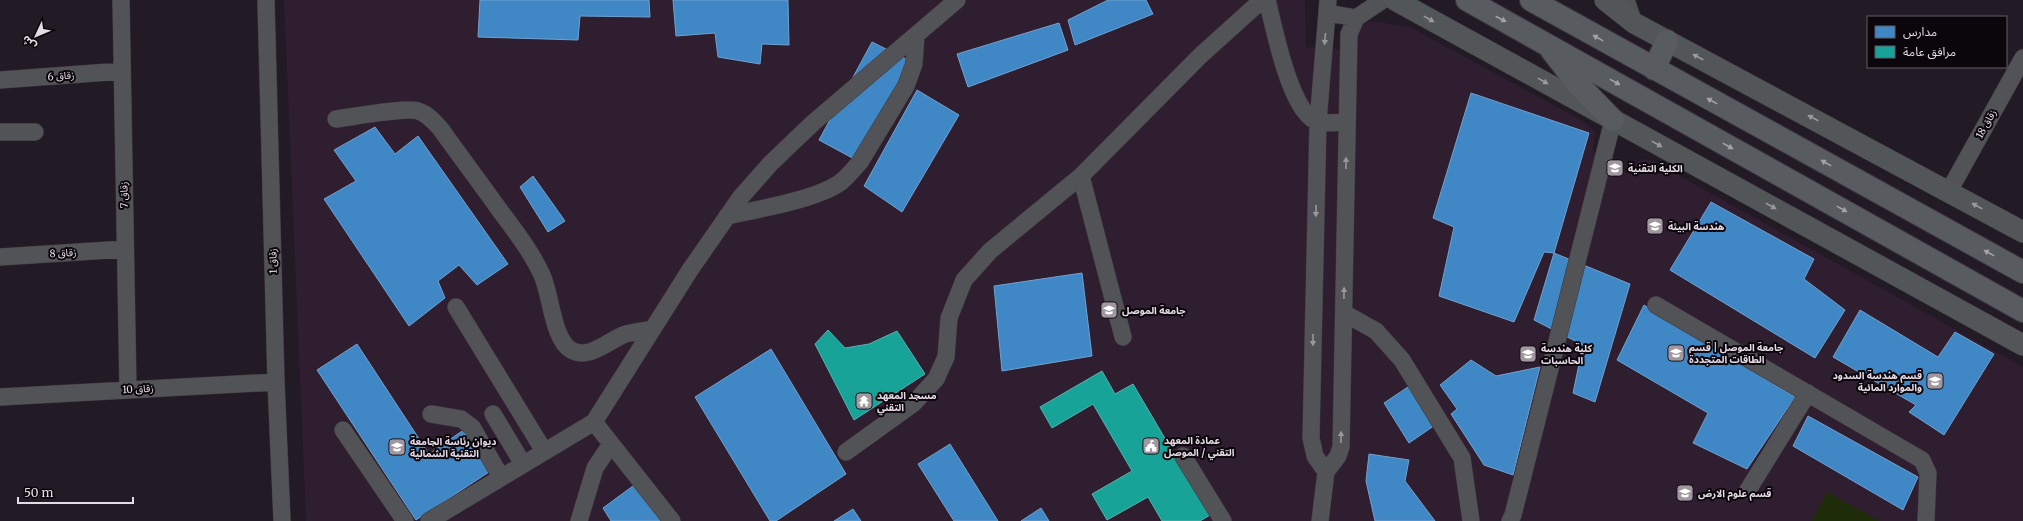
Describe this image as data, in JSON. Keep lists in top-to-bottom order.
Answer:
{
  "streets": {
    "street": [
      "زقاق 6",
      "زقاق 18",
      "زقاق 7",
      "زقاق 8",
      "زقاق 1",
      "زقاق 10"
    ]
  },
  "crossings": [
    ["زقاق 6", "زقاق 7"],
    ["زقاق 7", "زقاق 8"],
    ["زقاق 7", "زقاق 10"],
    ["زقاق 1", "زقاق 10"]
  ],
  "places": {
    "school or university": [
      "الكلية التقنية",
      "هندسة البيئة",
      "جامعة الموصل",
      "جامعة الموصل | قسم الطاقات المتجددة",
      "كلية هندسة الحاسبات",
      "قسم هندسة السدود والموارد المائية",
      "ديوان رئاسة الجامعة التقنية الشمالية",
      "قسم علوم الارض"
    ],
    "temple": ["مسجد المعهد التقني"],
    "public building": ["عمادة المعهد التقني / الموصل"]
  },
  "legend": ["مدارس", "مرافق عامة"],
  "scale_bar": "50 m",
  "north": "bottom left"
}
